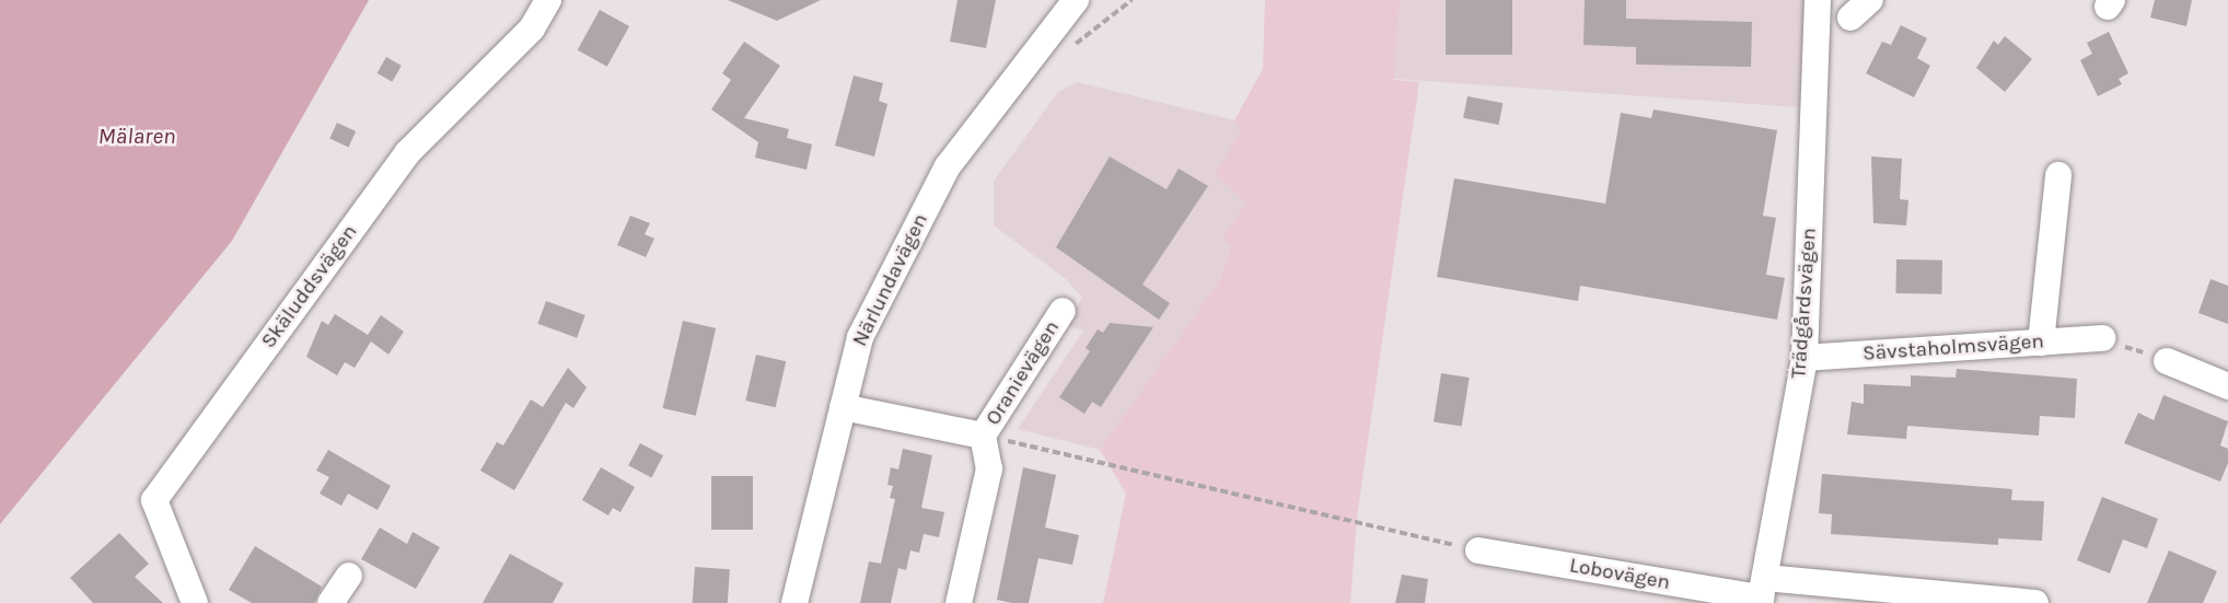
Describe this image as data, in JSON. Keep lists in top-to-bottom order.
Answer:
{
  "streets": {
    "street": [
      "Närlundavägen",
      "Skäluddsvägen",
      "Trädgårdsvägen",
      "Sävstaholmsvägen",
      "Oranievägen",
      "Lobovägen"
    ]
  },
  "crossings": [
    ["Närlundavägen", "Oranievägen"],
    ["Trädgårdsvägen", "Sävstaholmsvägen"],
    ["Trädgårdsvägen", "Lobovägen"]
  ],
  "water": ["Mälaren"]
}
